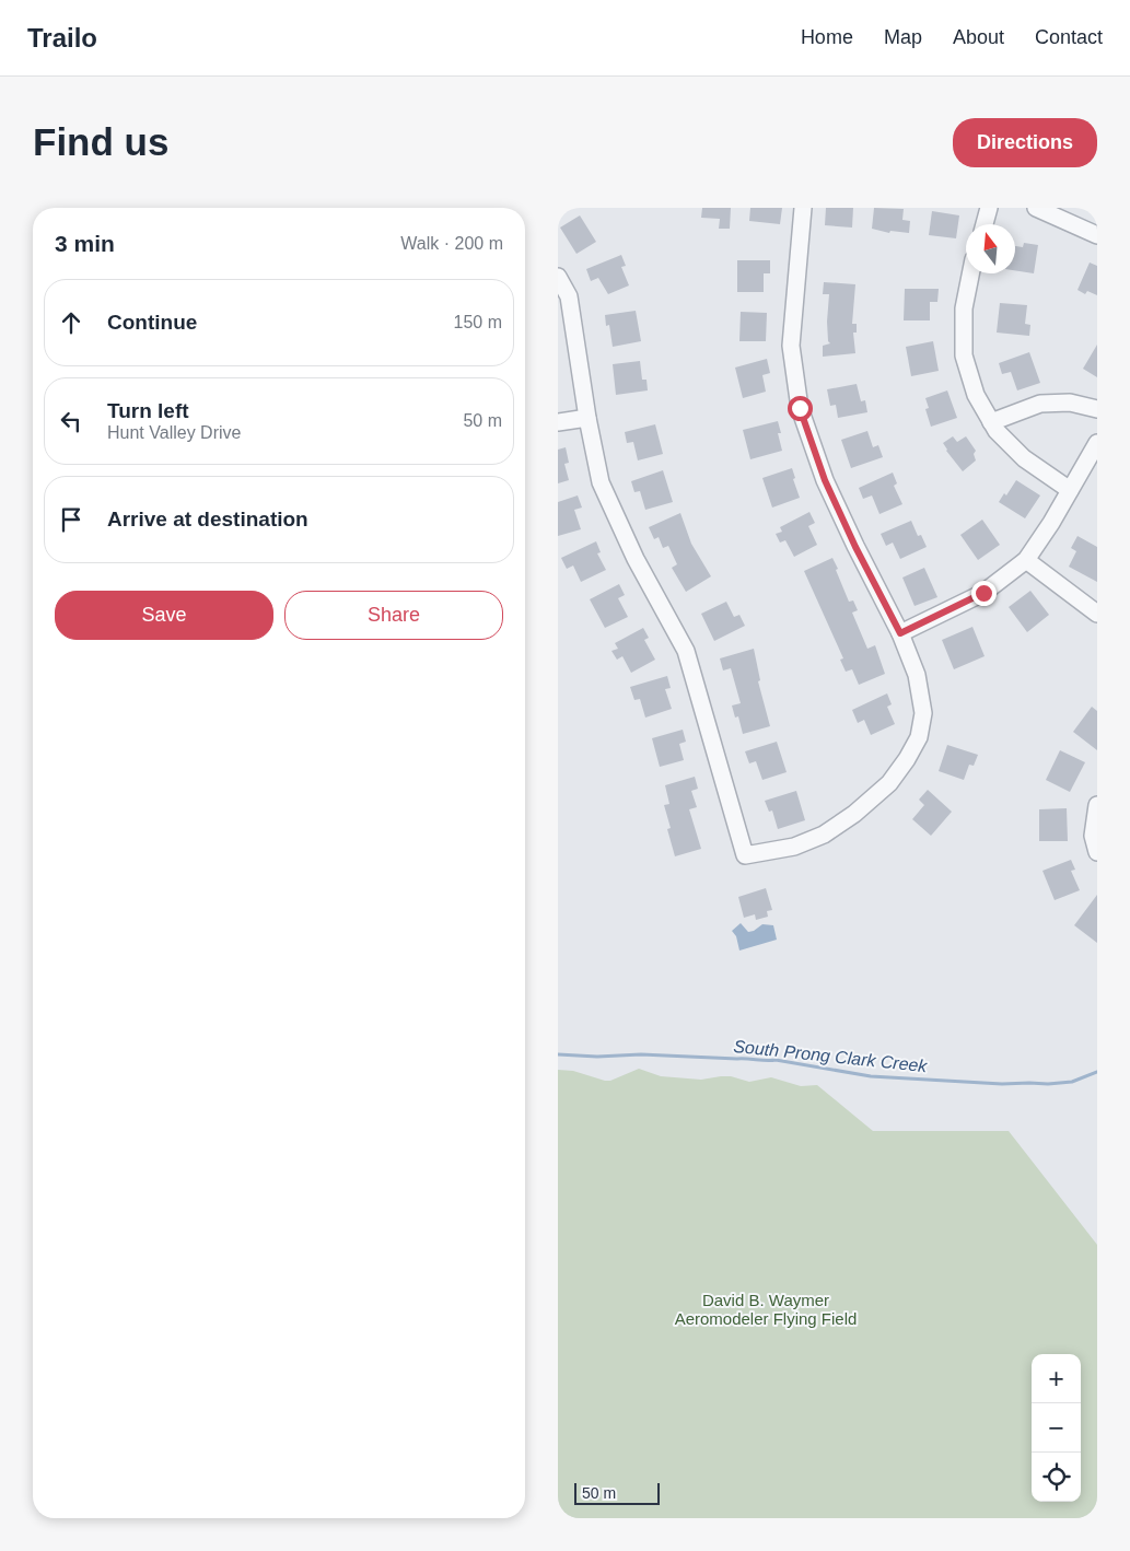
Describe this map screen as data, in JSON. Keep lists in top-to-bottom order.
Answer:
{
  "water": ["South Prong Clark Creek"],
  "parks": ["David B. Waymer Aeromodeler Flying Field"],
  "scale_bar": "50 m",
  "north": "top",
  "page": {
    "header": "Trailo",
    "nav": [
      "Home",
      "Map",
      "About",
      "Contact"
    ],
    "buttons": [
      "Directions",
      ["Save", "Share"]
    ],
    "title": "Find us",
    "heading": ["3 min", "Walk · 200 m"],
    "list": [
      ["Continue", "150 m"],
      ["Turn left", "Hunt Valley Drive", "50 m"],
      "Arrive at destination"
    ],
    "map_buttons": ["+", "−"],
    "scale": "50 m"
  }
}
